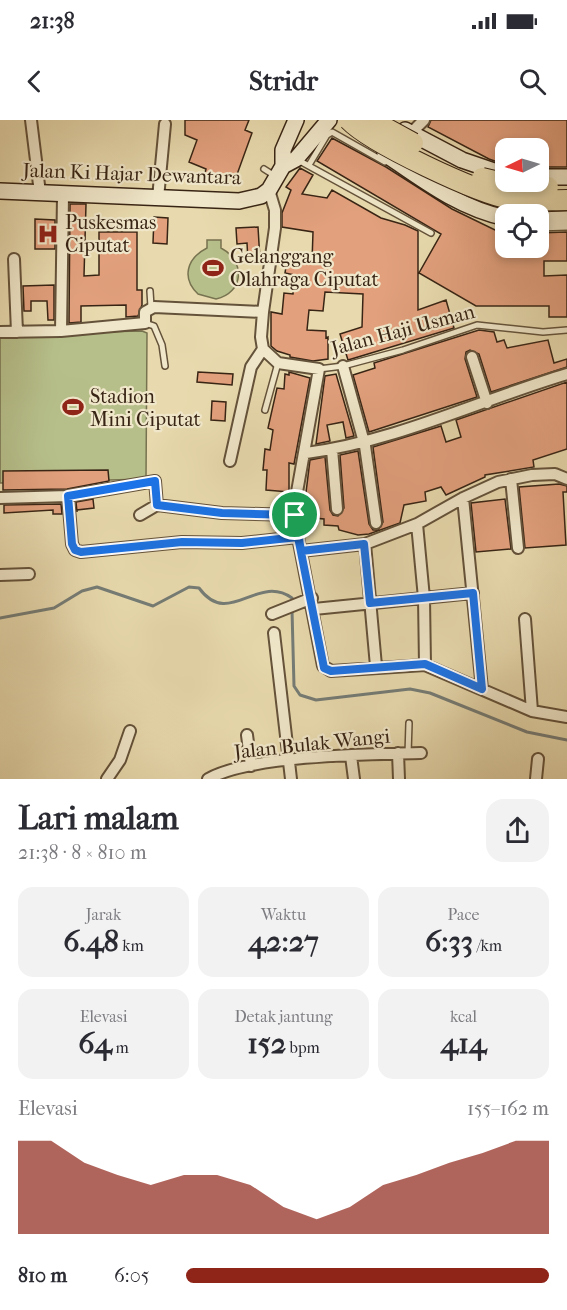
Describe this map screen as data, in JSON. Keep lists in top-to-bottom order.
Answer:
{
  "streets": {
    "main road": ["Jalan Ki Hajar Dewantara"],
    "street": ["Jalan Haji Usman", "Jalan Bulak Wangi"]
  },
  "places": {
    "hospital": ["Puskesmas Ciputat"],
    "sports": ["Gelanggang Olahraga Ciputat", "Stadion Mini Ciputat"]
  },
  "north": "left",
  "page": {
    "status": "21:38",
    "header": "Stridr",
    "heading": ["Lari malam", "21:38 · 8 × 810 m"],
    "stats": [
      ["Jarak", "6.48 km"],
      ["Waktu", "42:27"],
      ["Pace", "6:33 /km"],
      ["Elevasi", "64 m"],
      ["Detak jantung", "152 bpm"],
      ["kcal", "414"]
    ],
    "chart": ["Elevasi", "155–162 m"],
    "list": [
      {
        "name": "810 m",
        "note": "6:05"
      }
    ]
  }
}
